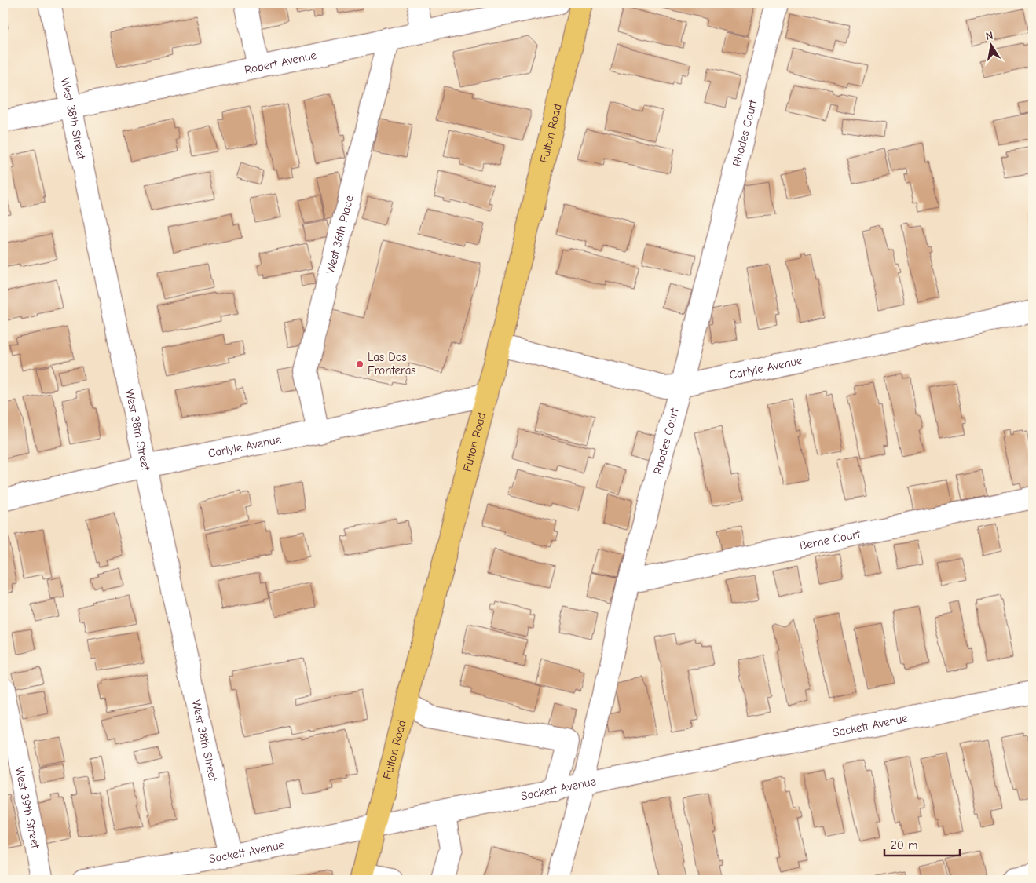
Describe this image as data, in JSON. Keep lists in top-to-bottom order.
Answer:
{
  "streets": {
    "main road": ["Fulton Road"],
    "street": [
      "Robert Avenue",
      "West 38th Street",
      "Rhodes Court",
      "West 36th Place",
      "Carlyle Avenue",
      "Berne Court",
      "Sackett Avenue",
      "West 39th Street"
    ]
  },
  "crossings": [
    ["Robert Avenue", "West 38th Street"],
    ["Robert Avenue", "West 36th Place"],
    ["West 38th Street", "Carlyle Avenue"],
    ["West 38th Street", "Sackett Avenue"],
    ["Fulton Road", "Carlyle Avenue"],
    ["Fulton Road", "Sackett Avenue"],
    ["Rhodes Court", "Carlyle Avenue"],
    ["Rhodes Court", "Berne Court"],
    ["Rhodes Court", "Sackett Avenue"],
    ["West 36th Place", "Carlyle Avenue"]
  ],
  "places": ["Las Dos Fronteras"],
  "scale_bar": "20 m",
  "north": "top"
}
